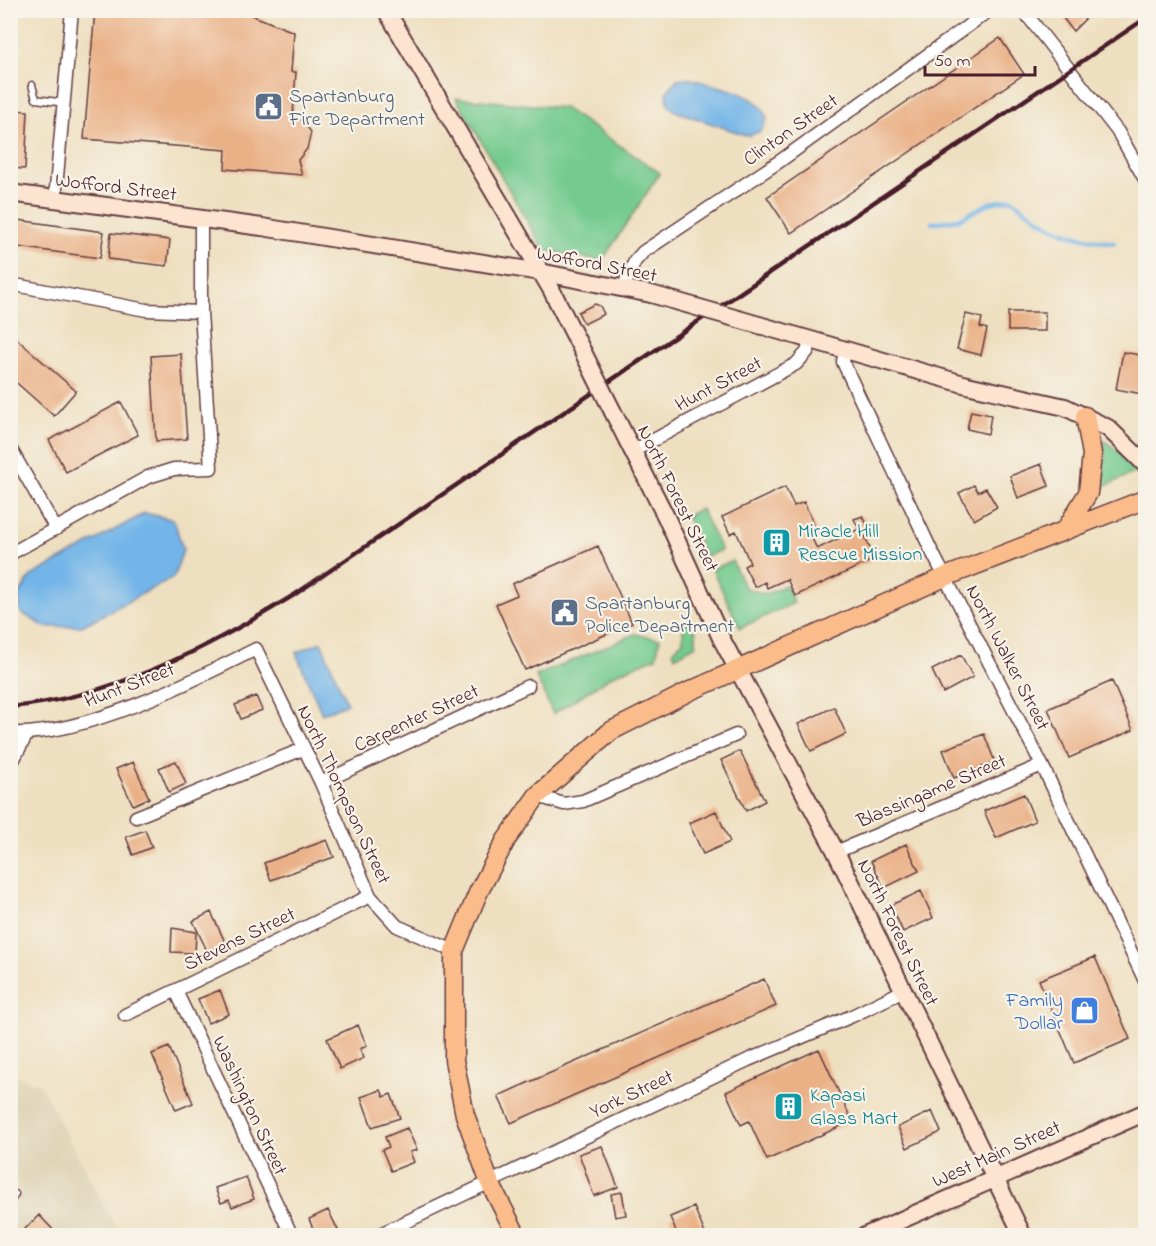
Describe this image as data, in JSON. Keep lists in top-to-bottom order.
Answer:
{
  "streets": {
    "street": [
      "Clinton Street",
      "Wofford Street",
      "Hunt Street",
      "North Forest Street",
      "North Walker Street",
      "Carpenter Street",
      "Blassingame Street",
      "North Thompson Street",
      "Stevens Street",
      "York Street",
      "Washington Street",
      "West Main Street"
    ]
  },
  "crossings": [
    ["Clinton Street", "Wofford Street"],
    ["Wofford Street", "Hunt Street"],
    ["Wofford Street", "North Forest Street"],
    ["Wofford Street", "North Walker Street"],
    ["Hunt Street", "North Forest Street"],
    ["Hunt Street", "North Thompson Street"],
    ["North Forest Street", "Blassingame Street"],
    ["North Forest Street", "York Street"],
    ["North Forest Street", "West Main Street"],
    ["North Walker Street", "Blassingame Street"],
    ["Carpenter Street", "North Thompson Street"],
    ["North Thompson Street", "Stevens Street"],
    ["Stevens Street", "Washington Street"]
  ],
  "places": {
    "public building": ["Spartanburg Fire Department", "Spartanburg Police Department"],
    "building": ["Miracle Hill Rescue Mission", "Kapasi Glass Mart"],
    "shop": ["Family Dollar"]
  },
  "scale_bar": "50 m"
}
